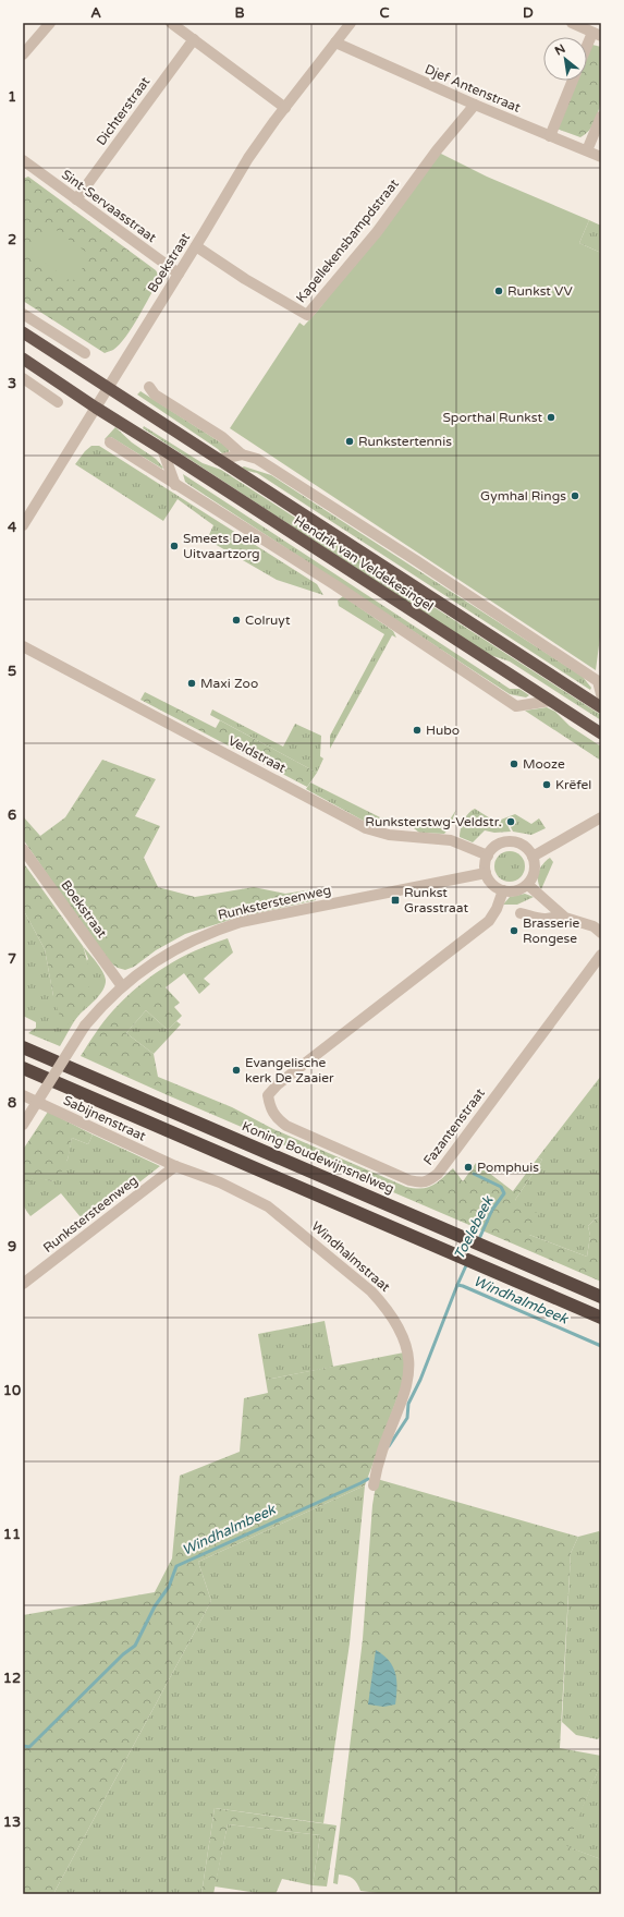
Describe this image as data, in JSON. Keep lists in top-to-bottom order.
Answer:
{
  "streets": {
    "highway": ["Hendrik van Veldekesingel", "Koning Boudewijnsnelweg"],
    "street": [
      "Djef Antenstraat",
      "Dichterstraat",
      "Sint-Servaasstraat",
      "Kapellekensbampdstraat",
      "Boekstraat",
      "Veldstraat",
      "Runkstersteenweg",
      "Sabijnenstraat",
      "Fazantenstraat",
      "Windhalmstraat"
    ]
  },
  "crossings": [
    ["Djef Antenstraat", "Kapellekensbampdstraat"],
    ["Djef Antenstraat", "Boekstraat"],
    ["Dichterstraat", "Sint-Servaasstraat"],
    ["Sint-Servaasstraat", "Boekstraat"],
    ["Kapellekensbampdstraat", "Boekstraat"],
    ["Boekstraat", "Hendrik van Veldekesingel"],
    ["Boekstraat", "Runkstersteenweg"],
    ["Veldstraat", "Runkstersteenweg"],
    ["Veldstraat", "Fazantenstraat"],
    ["Runkstersteenweg", "Sabijnenstraat"],
    ["Runkstersteenweg", "Fazantenstraat"],
    ["Runkstersteenweg", "Windhalmstraat"],
    ["Sabijnenstraat", "Windhalmstraat"]
  ],
  "water": ["Toelebeek", "Windhalmbeek"],
  "places": {
    "other": [
      "Runkst VV",
      "Sporthal Runkst",
      "Runkstertennis",
      "Gymhal Rings",
      "Smeets Dela Uitvaartzorg",
      "Colruyt",
      "Maxi Zoo",
      "Hubo",
      "Mooze",
      "Krëfel",
      "Runksterstwg-Veldstr.",
      "Brasserie Rongese",
      "Evangelische kerk De Zaaier",
      "Pomphuis"
    ],
    "transit": ["Runkst Grasstraat"]
  },
  "north": "top left",
  "grid": {
    "columns": [
      "A",
      "B",
      "C",
      "D"
    ],
    "rows": [
      "1",
      "2",
      "3",
      "4",
      "5",
      "6",
      "7",
      "8",
      "9",
      "10",
      "11",
      "12",
      "13"
    ]
  }
}
